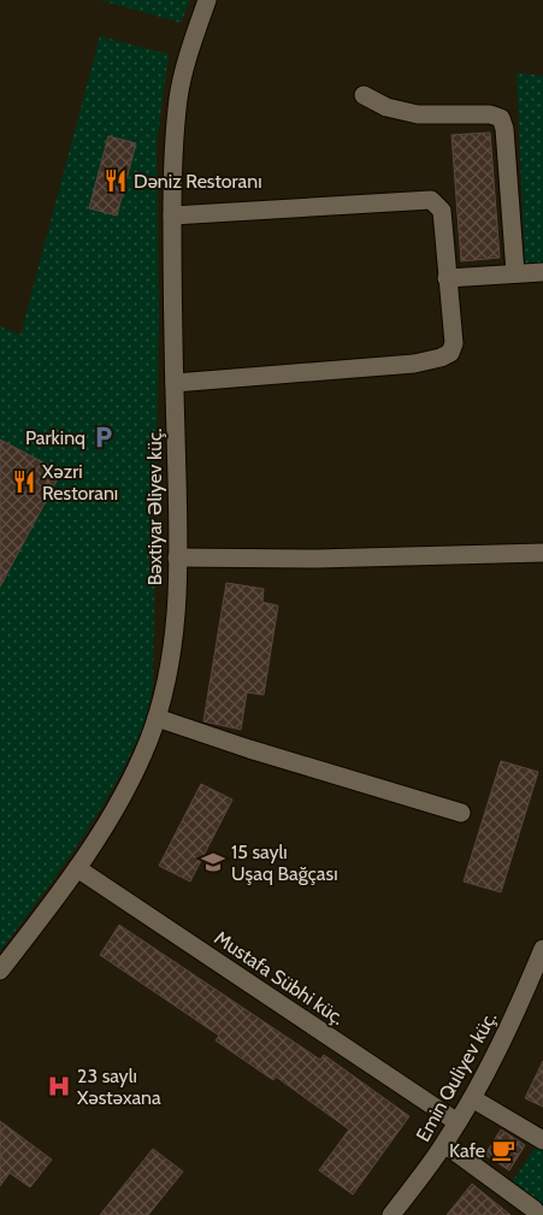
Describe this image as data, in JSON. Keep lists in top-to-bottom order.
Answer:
{
  "streets": {
    "street": ["Bəxtiyar Əliyev küç.", "Mustafa Sübhi küç.", "Emin Quliyev küç."]
  },
  "crossings": [
    ["Bəxtiyar Əliyev küç.", "Mustafa Sübhi küç."],
    ["Mustafa Sübhi küç.", "Emin Quliyev küç."]
  ],
  "places": {
    "restaurant": ["Dəniz Restoranı", "Xəzri Restoranı"],
    "parking": ["Parkinq"],
    "school or university": ["15 saylı Uşaq Bağçası"],
    "hospital": ["23 saylı Xəstəxana"],
    "cafe": ["Kafe"]
  }
}
